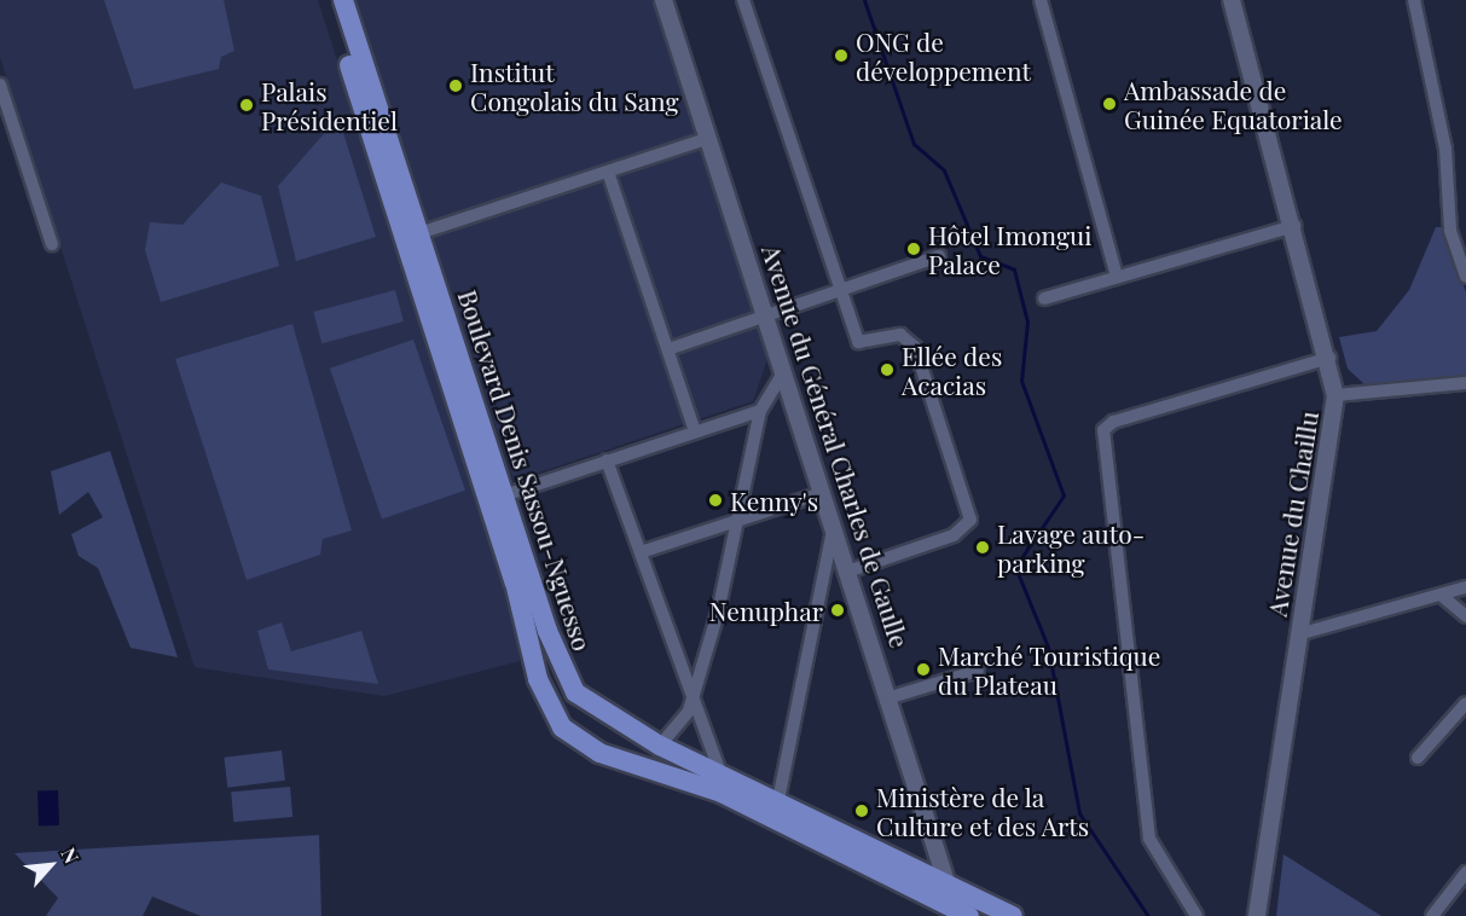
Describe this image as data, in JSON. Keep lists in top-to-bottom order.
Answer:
{
  "streets": {
    "main road": ["Boulevard Denis Sassou-Nguesso"],
    "street": ["Avenue du Général Charles de Gaulle", "Avenue du Chaillu"]
  },
  "crossings": [
    ["Avenue du Général Charles de Gaulle", "Boulevard Denis Sassou-Nguesso"]
  ],
  "places": [
    "ONG de développement",
    "Institut Congolais du Sang",
    "Ambassade de Guinée Equatoriale",
    "Palais Présidentiel",
    "Hôtel Imongui Palace",
    "Ellée des Acacias",
    "Kenny's",
    "Lavage auto- parking",
    "Nenuphar",
    "Marché Touristique du Plateau",
    "Ministère de la Culture et des Arts"
  ],
  "north": "top right"
}
